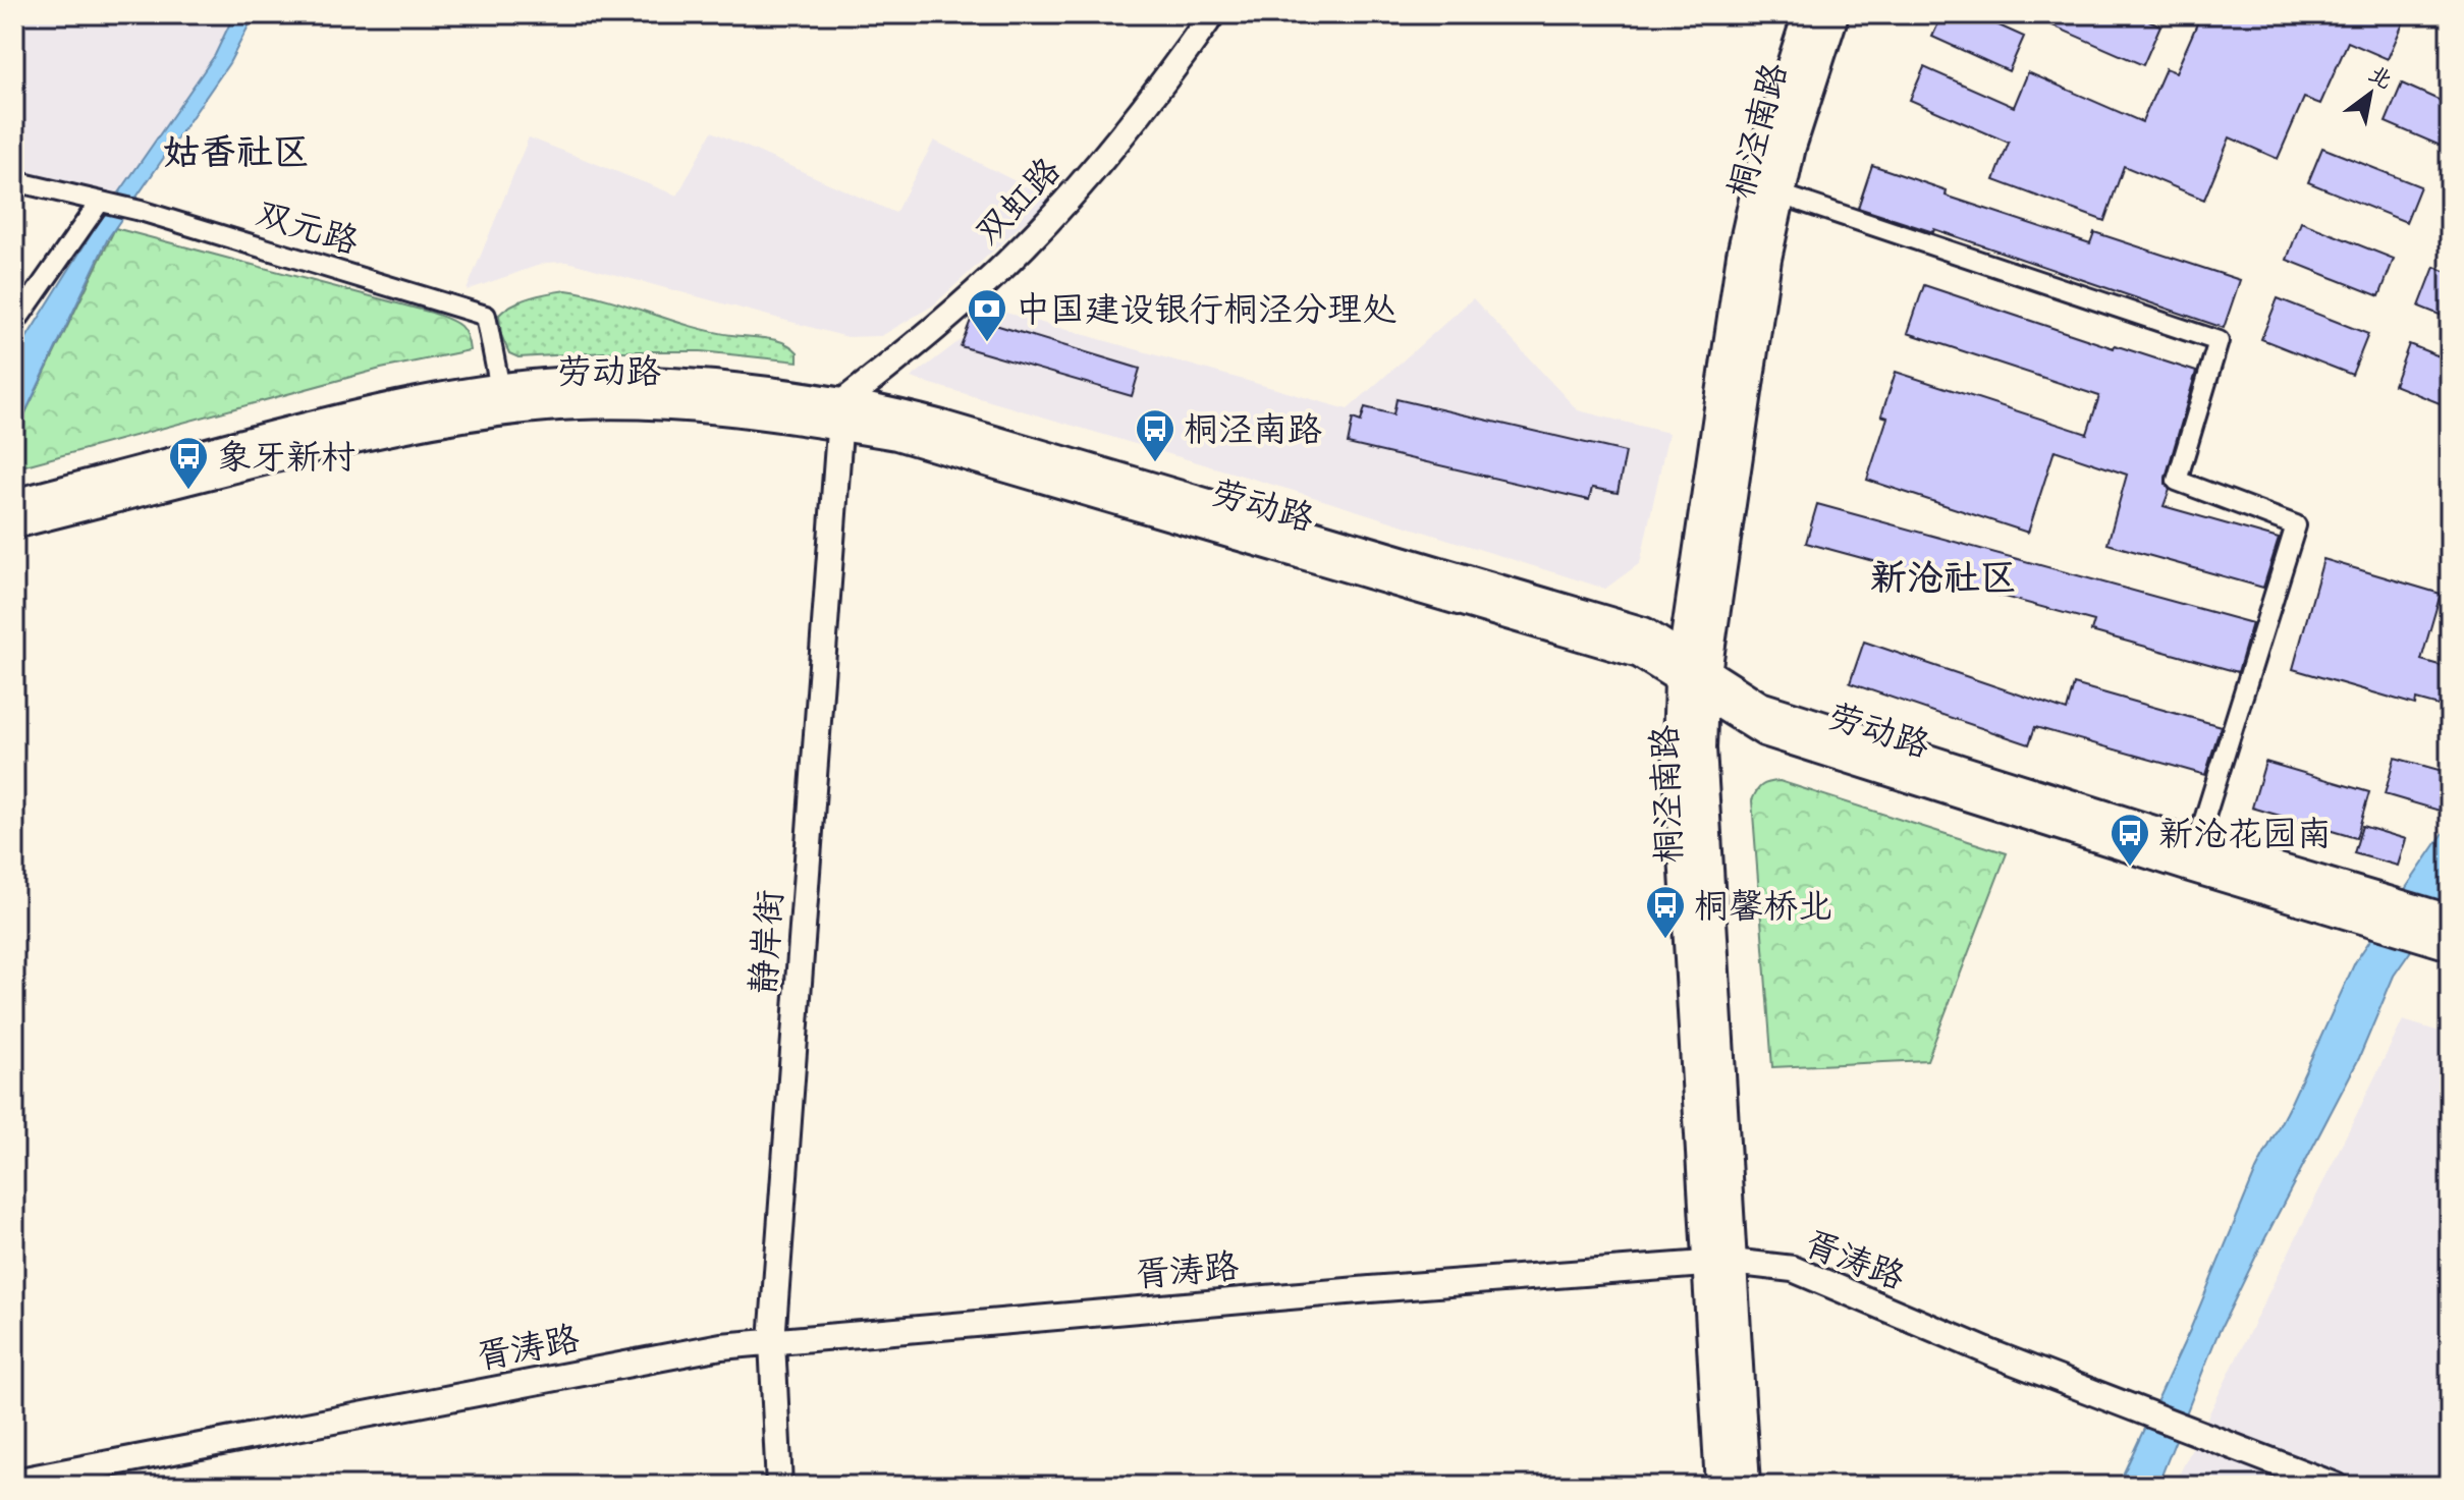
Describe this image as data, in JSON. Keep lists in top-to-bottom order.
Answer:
{
  "streets": {
    "main road": ["桐泾南路", "劳动路"],
    "street": [
      "双虹路",
      "双元路",
      "静岸街",
      "胥涛路"
    ]
  },
  "crossings": [
    ["桐泾南路", "劳动路"],
    ["桐泾南路", "胥涛路"],
    ["双虹路", "劳动路"],
    ["双虹路", "静岸街"],
    ["双元路", "劳动路"],
    ["劳动路", "静岸街"],
    ["静岸街", "胥涛路"]
  ],
  "districts": ["姑香社区", "新沧社区"],
  "places": {
    "bank": ["中国建设银行桐泾分理处"],
    "bus stop": [
      "桐泾南路",
      "象牙新村",
      "新沧花园南",
      "桐馨桥北"
    ]
  },
  "north": "top right"
}
